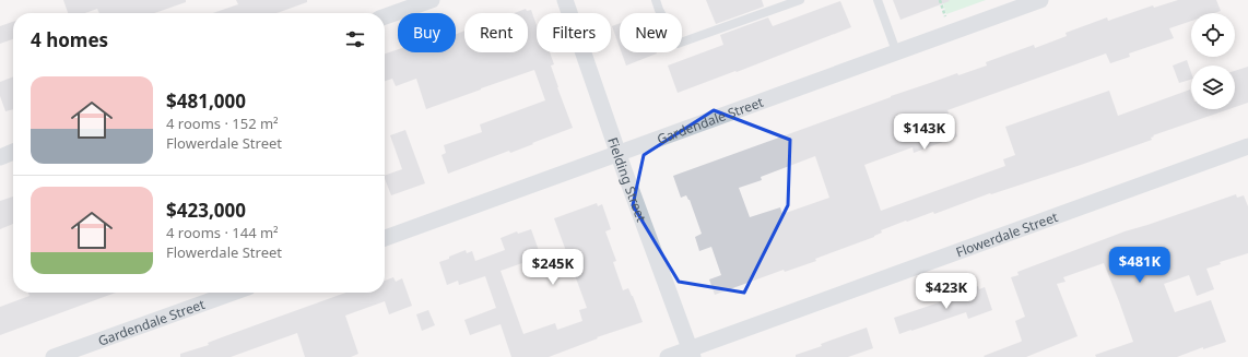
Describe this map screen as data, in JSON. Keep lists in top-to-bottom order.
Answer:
{
  "streets": {
    "street": ["Gardendale Street", "Fielding Street", "Flowerdale Street"]
  },
  "crossings": [
    ["Gardendale Street", "Fielding Street"],
    ["Fielding Street", "Flowerdale Street"]
  ],
  "page": {
    "chip": [
      "Buy",
      "Rent",
      "Filters",
      "New"
    ],
    "heading": "4 homes",
    "list": [
      {
        "name": "$481,000",
        "note": "4 rooms · 152 m² · Flowerdale Street"
      },
      {
        "name": "$423,000",
        "note": "4 rooms · 144 m² · Flowerdale Street"
      }
    ],
    "price": [
      "$143K",
      "$481K",
      "$245K",
      "$423K"
    ]
  }
}
